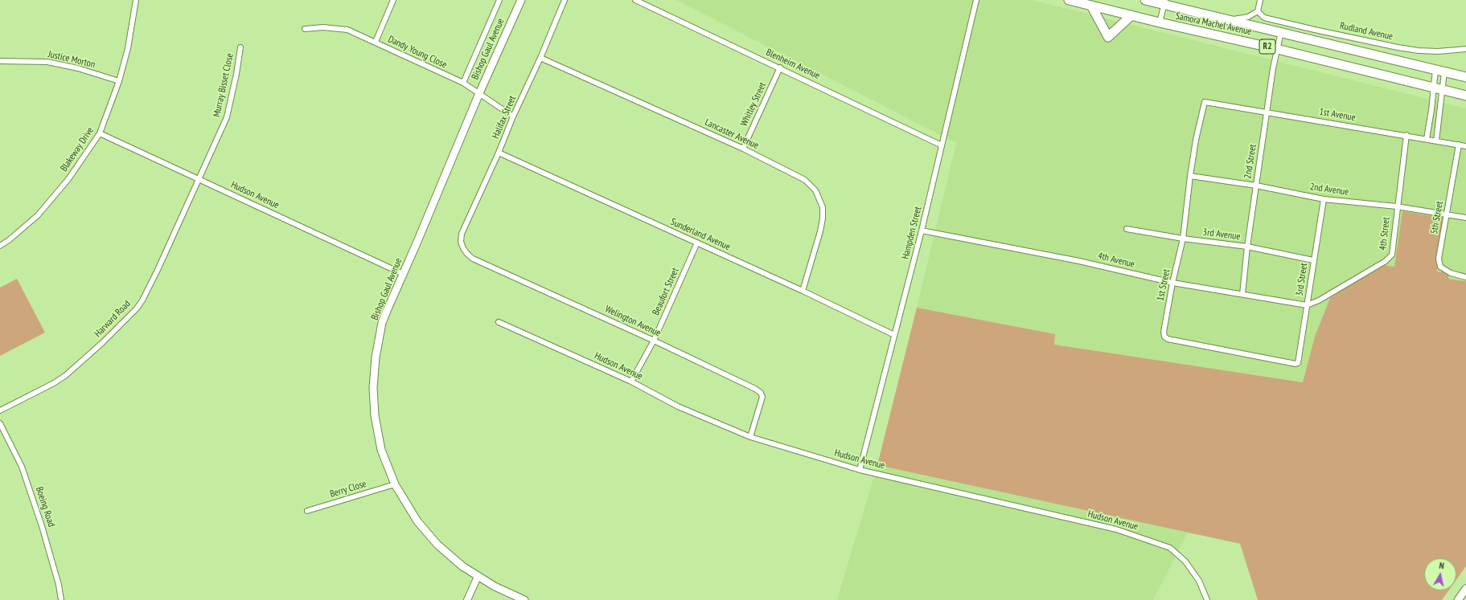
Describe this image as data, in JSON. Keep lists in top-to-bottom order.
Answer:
{
  "streets": {
    "highway": ["Samora Machel Avenue", "R2"],
    "main road": ["Bishop Gaul Avenue"],
    "street": [
      "Rudland Avenue",
      "Dandy Young Close",
      "Justice Morton",
      "Blenheim Avenue",
      "Murray Bisset Close",
      "Whitley Street",
      "1st Avenue",
      "Halifax Street",
      "Lancaster Avenue",
      "Blakeway Drive",
      "2nd Street",
      "2nd Avenue",
      "Hudson Avenue",
      "5th Street",
      "Hampden Street",
      "4th Street",
      "Sunderland Avenue",
      "3rd Avenue",
      "4th Avenue",
      "3rd Street",
      "1st Street",
      "Beaufort Street",
      "Harward Road",
      "Welington Avenue",
      "Berry Close",
      "Boeing Road"
    ]
  },
  "crossings": [
    ["Samora Machel Avenue", "2nd Street"],
    ["Bishop Gaul Avenue", "Dandy Young Close"],
    ["Bishop Gaul Avenue", "Hudson Avenue"],
    ["Bishop Gaul Avenue", "Berry Close"],
    ["Dandy Young Close", "Halifax Street"],
    ["Justice Morton", "Blakeway Drive"],
    ["Blenheim Avenue", "Whitley Street"],
    ["Blenheim Avenue", "Hampden Street"],
    ["Murray Bisset Close", "Hudson Avenue"],
    ["Murray Bisset Close", "Harward Road"],
    ["Whitley Street", "Lancaster Avenue"],
    ["1st Avenue", "2nd Street"],
    ["1st Avenue", "5th Street"],
    ["1st Avenue", "4th Street"],
    ["1st Avenue", "1st Street"],
    ["Halifax Street", "Lancaster Avenue"],
    ["Halifax Street", "Sunderland Avenue"],
    ["Halifax Street", "Welington Avenue"],
    ["Lancaster Avenue", "Sunderland Avenue"],
    ["Blakeway Drive", "Hudson Avenue"],
    ["2nd Street", "2nd Avenue"],
    ["2nd Street", "3rd Avenue"],
    ["2nd Street", "4th Avenue"],
    ["2nd Avenue", "5th Street"],
    ["2nd Avenue", "4th Street"],
    ["2nd Avenue", "3rd Street"],
    ["2nd Avenue", "1st Street"],
    ["Hudson Avenue", "Hampden Street"],
    ["Hudson Avenue", "Beaufort Street"],
    ["Hudson Avenue", "Harward Road"],
    ["Hudson Avenue", "Welington Avenue"],
    ["Hampden Street", "Sunderland Avenue"],
    ["Hampden Street", "4th Avenue"],
    ["4th Street", "4th Avenue"],
    ["4th Street", "3rd Street"],
    ["Sunderland Avenue", "Beaufort Street"],
    ["3rd Avenue", "3rd Street"],
    ["3rd Avenue", "1st Street"],
    ["4th Avenue", "3rd Street"],
    ["4th Avenue", "1st Street"],
    ["3rd Street", "1st Street"],
    ["Beaufort Street", "Welington Avenue"]
  ],
  "north": "top"
}
